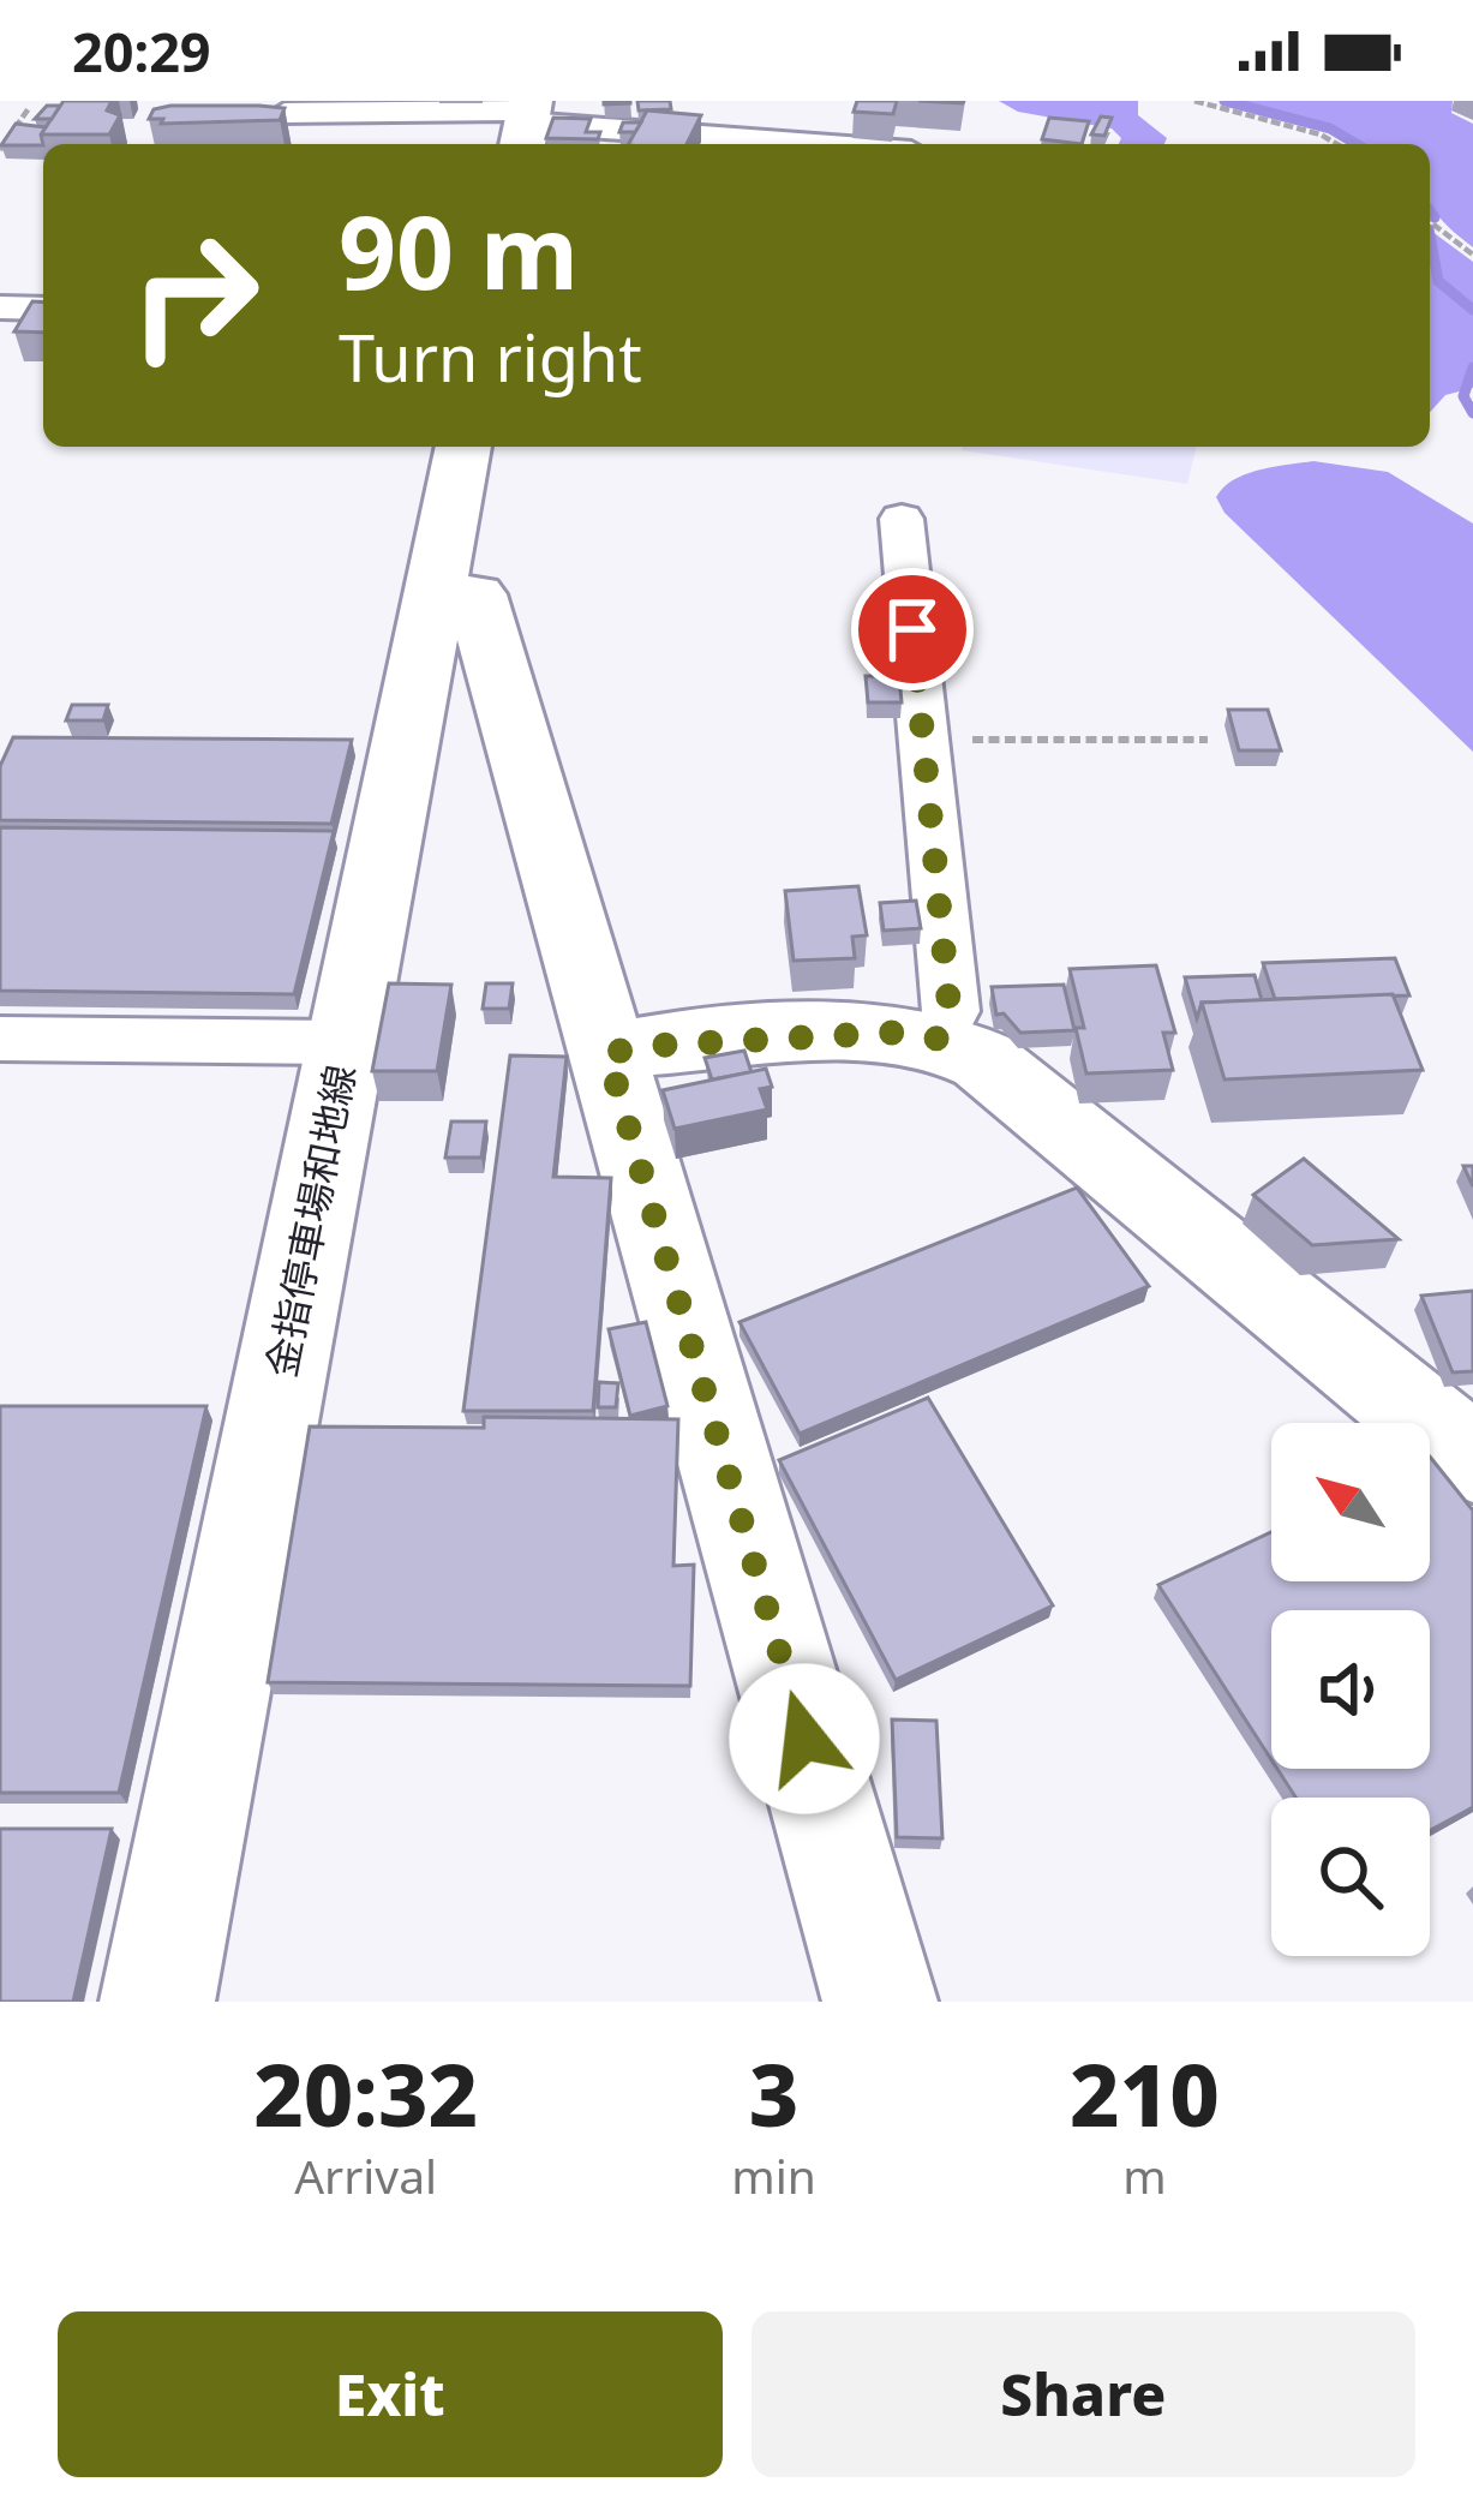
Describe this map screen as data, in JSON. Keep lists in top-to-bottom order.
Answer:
{
  "streets": {
    "street": ["金指停車場和地線"]
  },
  "north": "top left",
  "page": {
    "status": "20:29",
    "turn": ["90 m", "Turn right"],
    "eta": [
      "20:32",
      "Arrival",
      "3",
      "min",
      "210",
      "m"
    ],
    "buttons": ["Exit", "Share"]
  }
}
